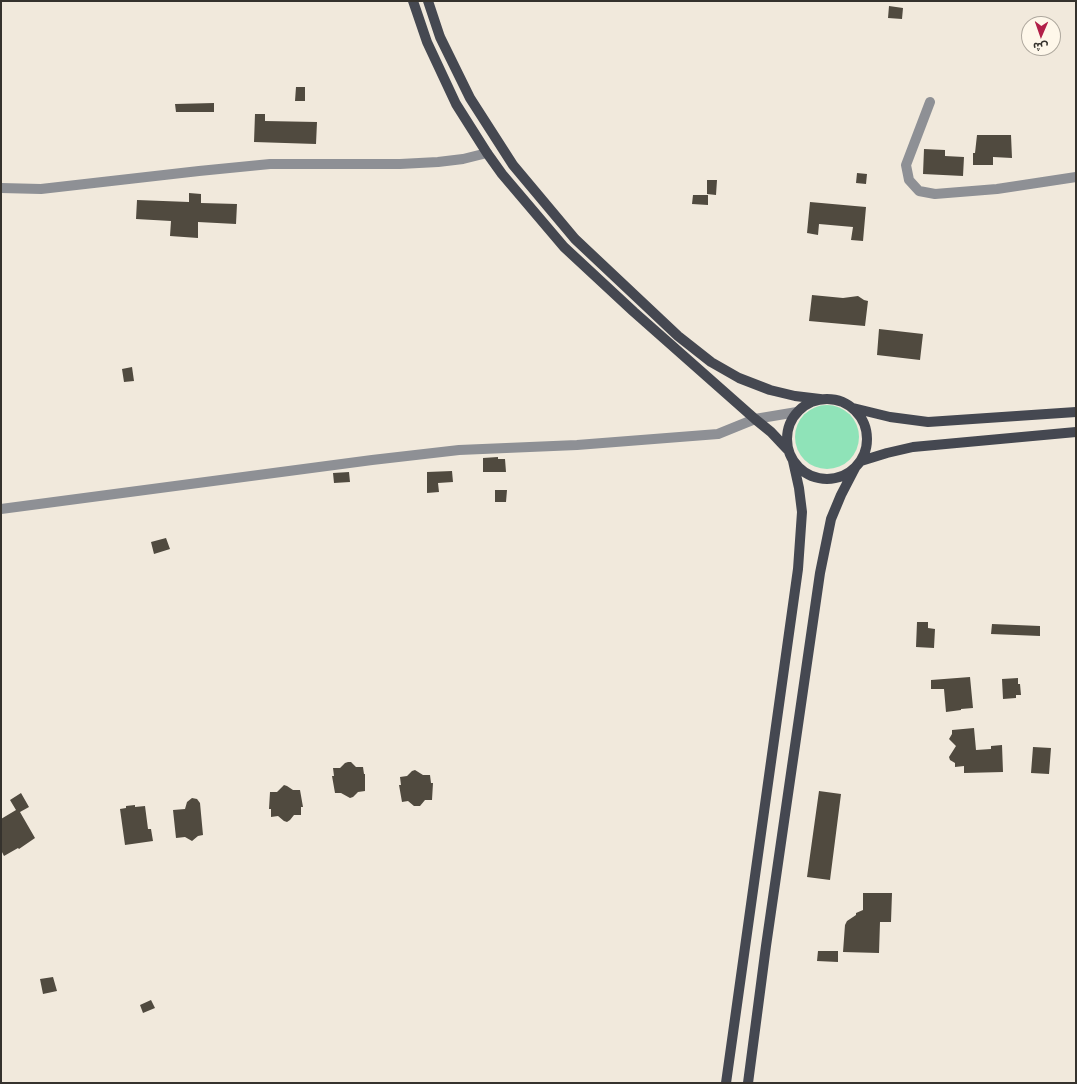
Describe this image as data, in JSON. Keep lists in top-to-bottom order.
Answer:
{
  "north": "bottom"
}
